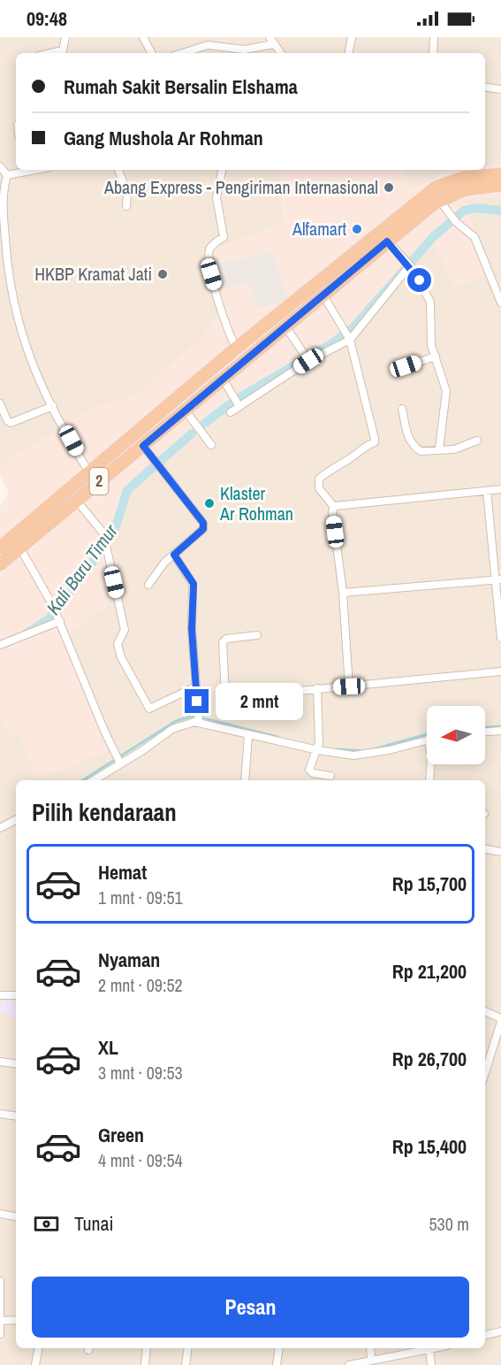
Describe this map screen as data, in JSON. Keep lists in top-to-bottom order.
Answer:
{
  "streets": {
    "highway": ["2"]
  },
  "water": ["Kali Baru Timur"],
  "places": [
    "Abang Express - Pengiriman Internasional",
    "Alfamart",
    "HKBP Kramat Jati",
    "Klaster Ar Rohman"
  ],
  "north": "left",
  "page": {
    "status": "09:48",
    "banner": ["Rumah Sakit Bersalin Elshama", "Gang Mushola Ar Rohman"],
    "bubble": "2 mnt",
    "heading": "Pilih kendaraan",
    "list": [
      {
        "name": "Hemat",
        "note": "1 mnt · 09:51",
        "value": "Rp 15,700"
      },
      {
        "name": "Nyaman",
        "note": "2 mnt · 09:52",
        "value": "Rp 21,200"
      },
      {
        "name": "XL",
        "note": "3 mnt · 09:53",
        "value": "Rp 26,700"
      },
      {
        "name": "Green",
        "note": "4 mnt · 09:54",
        "value": "Rp 15,400"
      }
    ],
    "pay": ["Tunai", "530 m"],
    "buttons": "Pesan"
  }
}
